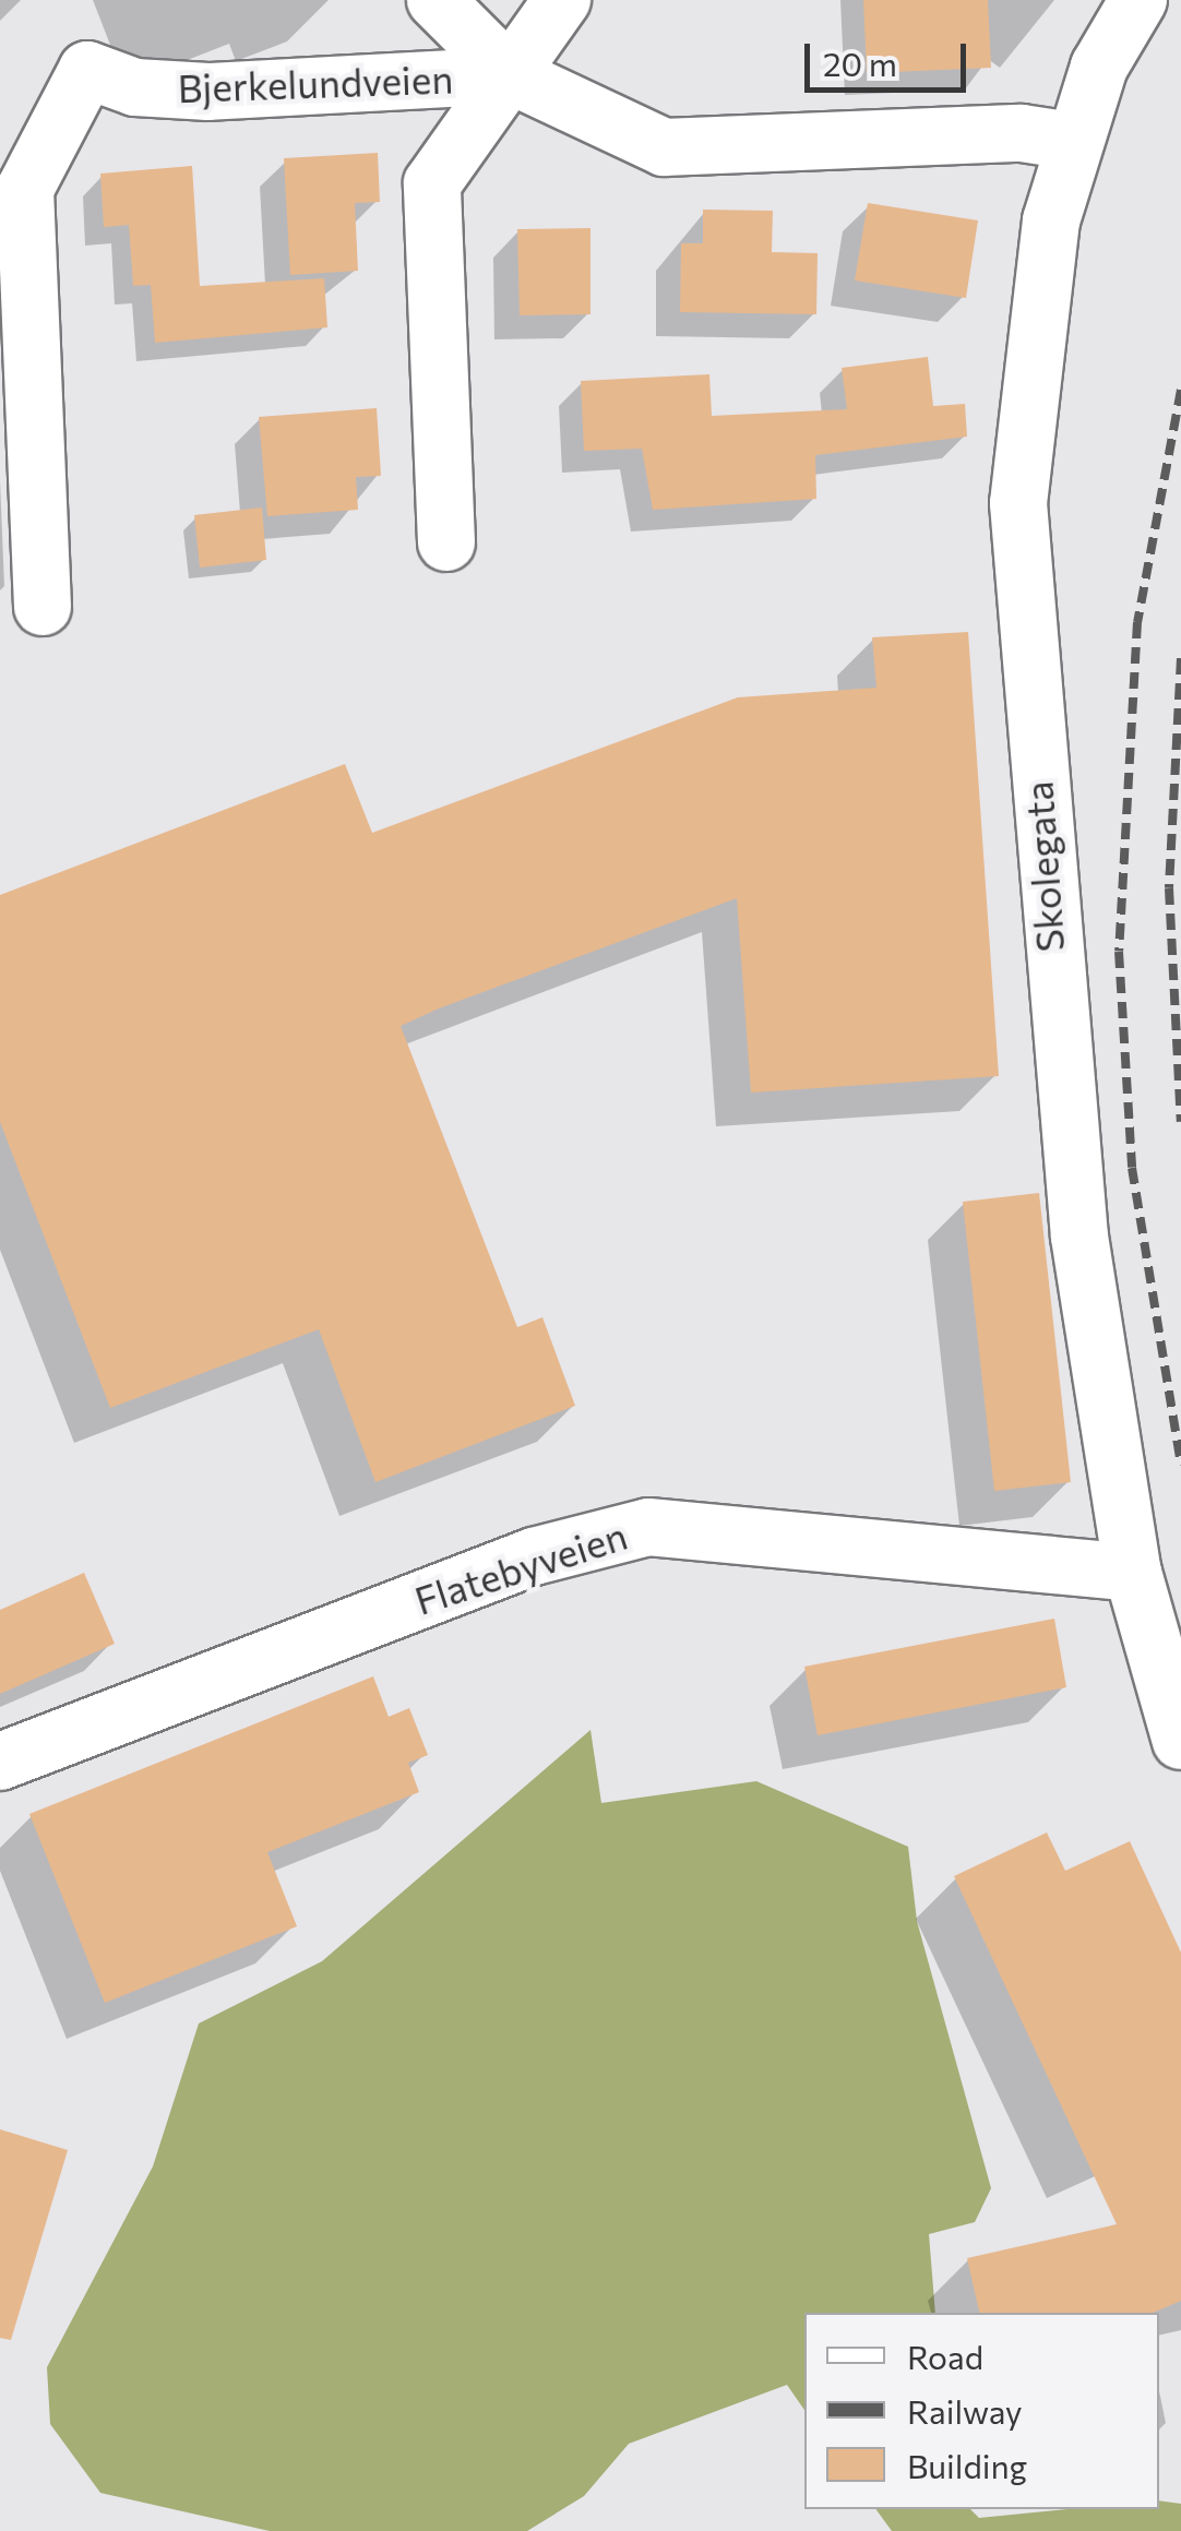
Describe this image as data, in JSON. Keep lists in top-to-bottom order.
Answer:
{
  "streets": {
    "street": ["Bjerkelundveien", "Skolegata", "Flatebyveien"]
  },
  "crossings": [
    ["Bjerkelundveien", "Skolegata"],
    ["Skolegata", "Flatebyveien"]
  ],
  "legend": ["Road", "Railway", "Building"],
  "scale_bar": "20 m"
}
